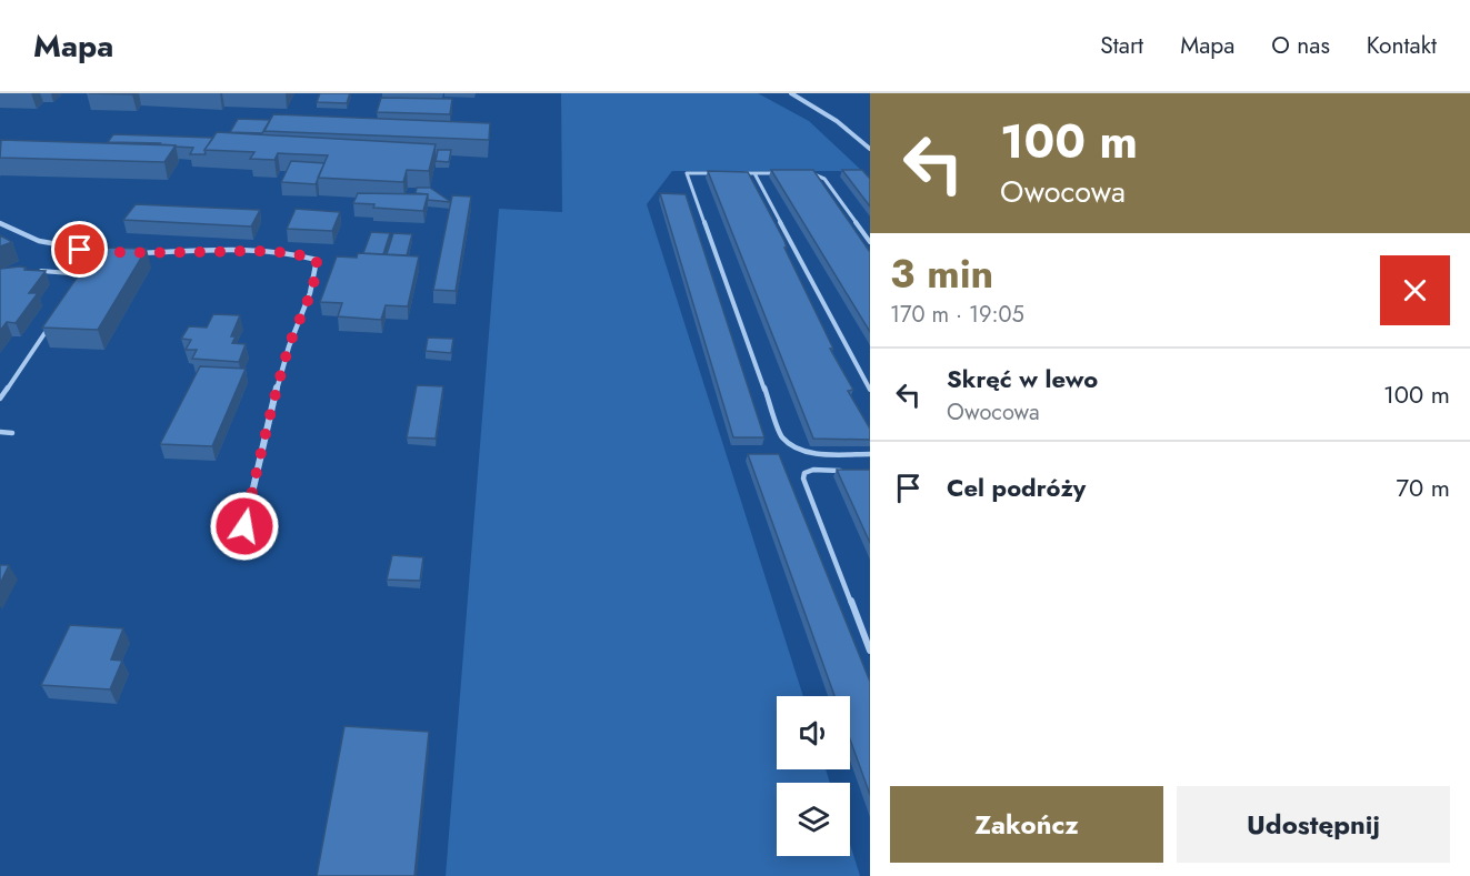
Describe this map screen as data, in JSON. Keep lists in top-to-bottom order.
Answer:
{
  "page": {
    "header": "Mapa",
    "nav": [
      "Start",
      "Mapa",
      "O nas",
      "Kontakt"
    ],
    "turn": ["100 m", "Owocowa"],
    "heading": ["3 min", "170 m · 19:05"],
    "list": [
      {
        "name": "Skręć w lewo",
        "note": "Owocowa",
        "value": "100 m"
      },
      {
        "name": "Cel podróży",
        "value": "70 m"
      }
    ],
    "buttons": ["Zakończ", "Udostępnij"]
  }
}
